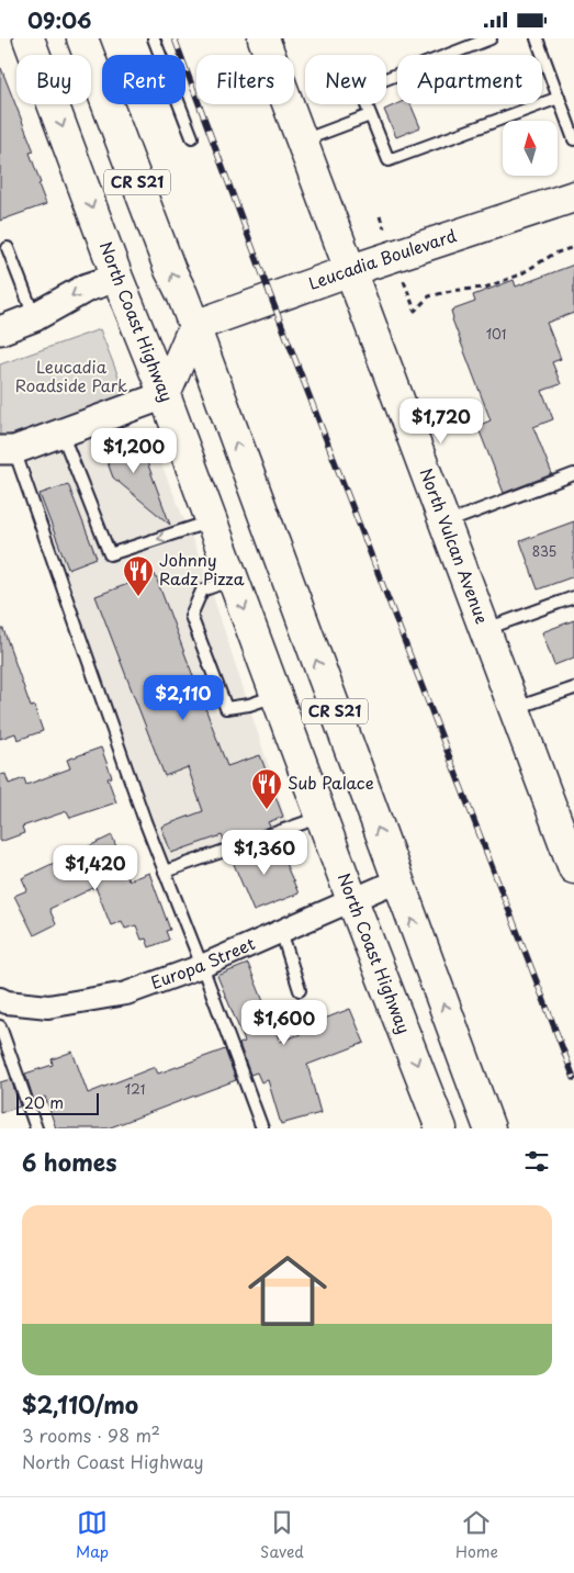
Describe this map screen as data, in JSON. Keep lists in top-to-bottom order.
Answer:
{
  "streets": {
    "main road": [
      "CR S21",
      "Leucadia Boulevard",
      "North Coast Highway",
      "North Vulcan Avenue"
    ],
    "street": ["Europa Street"]
  },
  "crossings": [
    ["CR S21", "Leucadia Boulevard"],
    ["CR S21", "Europa Street"],
    ["Leucadia Boulevard", "North Vulcan Avenue"],
    ["North Coast Highway", "Europa Street"]
  ],
  "parks": ["Leucadia Roadside Park"],
  "places": {
    "restaurant": ["Johnny Radz Pizza", "Sub Palace"]
  },
  "house_numbers": ["101", "835", "121"],
  "scale_bar": "20 m",
  "north": "top",
  "page": {
    "status": "09:06",
    "chip": [
      "Buy",
      "Rent",
      "Filters",
      "New",
      "Apartment"
    ],
    "price": [
      "$1,720",
      "$1,200",
      "$2,110",
      "$1,360",
      "$1,420",
      "$1,600"
    ],
    "scale": "20 m",
    "heading": "6 homes",
    "list": [
      {
        "name": "$2,110/mo",
        "note": "3 rooms · 98 m² · North Coast Highway"
      }
    ],
    "tabs": ["Map", "Saved", "Home"]
  }
}
